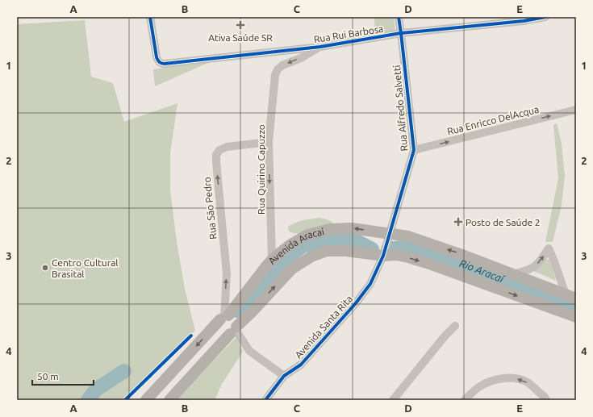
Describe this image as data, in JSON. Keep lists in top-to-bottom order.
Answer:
{
  "streets": {
    "main road": ["Avenida Aracaí"],
    "street": [
      "Rua Rui Barbosa",
      "Rua Alfredo Salvetti",
      "Rua Enricco DelAcqua",
      "Rua Quirino Capuzzo",
      "Rua São Pedro",
      "Avenida Santa Rita"
    ]
  },
  "crossings": [
    ["Rua Rui Barbosa", "Rua Alfredo Salvetti"],
    ["Rua Rui Barbosa", "Rua Quirino Capuzzo"],
    ["Rua Alfredo Salvetti", "Rua Enricco DelAcqua"],
    ["Rua Alfredo Salvetti", "Avenida Aracaí"],
    ["Rua Alfredo Salvetti", "Avenida Santa Rita"],
    ["Rua Quirino Capuzzo", "Rua São Pedro"],
    ["Rua Quirino Capuzzo", "Avenida Aracaí"],
    ["Rua São Pedro", "Avenida Aracaí"],
    ["Avenida Aracaí", "Avenida Santa Rita"]
  ],
  "one_way": ["Rua Enricco DelAcqua", "Rua Quirino Capuzzo", "Rua São Pedro"],
  "water": ["Rio Aracaí"],
  "places": {
    "health": ["Ativa Saúde SR", "Posto de Saúde 2"],
    "other": ["Centro Cultural Brasital"]
  },
  "scale_bar": "50 m",
  "grid": {
    "columns": [
      "A",
      "B",
      "C",
      "D",
      "E"
    ],
    "rows": [
      "1",
      "2",
      "3",
      "4"
    ]
  }
}
